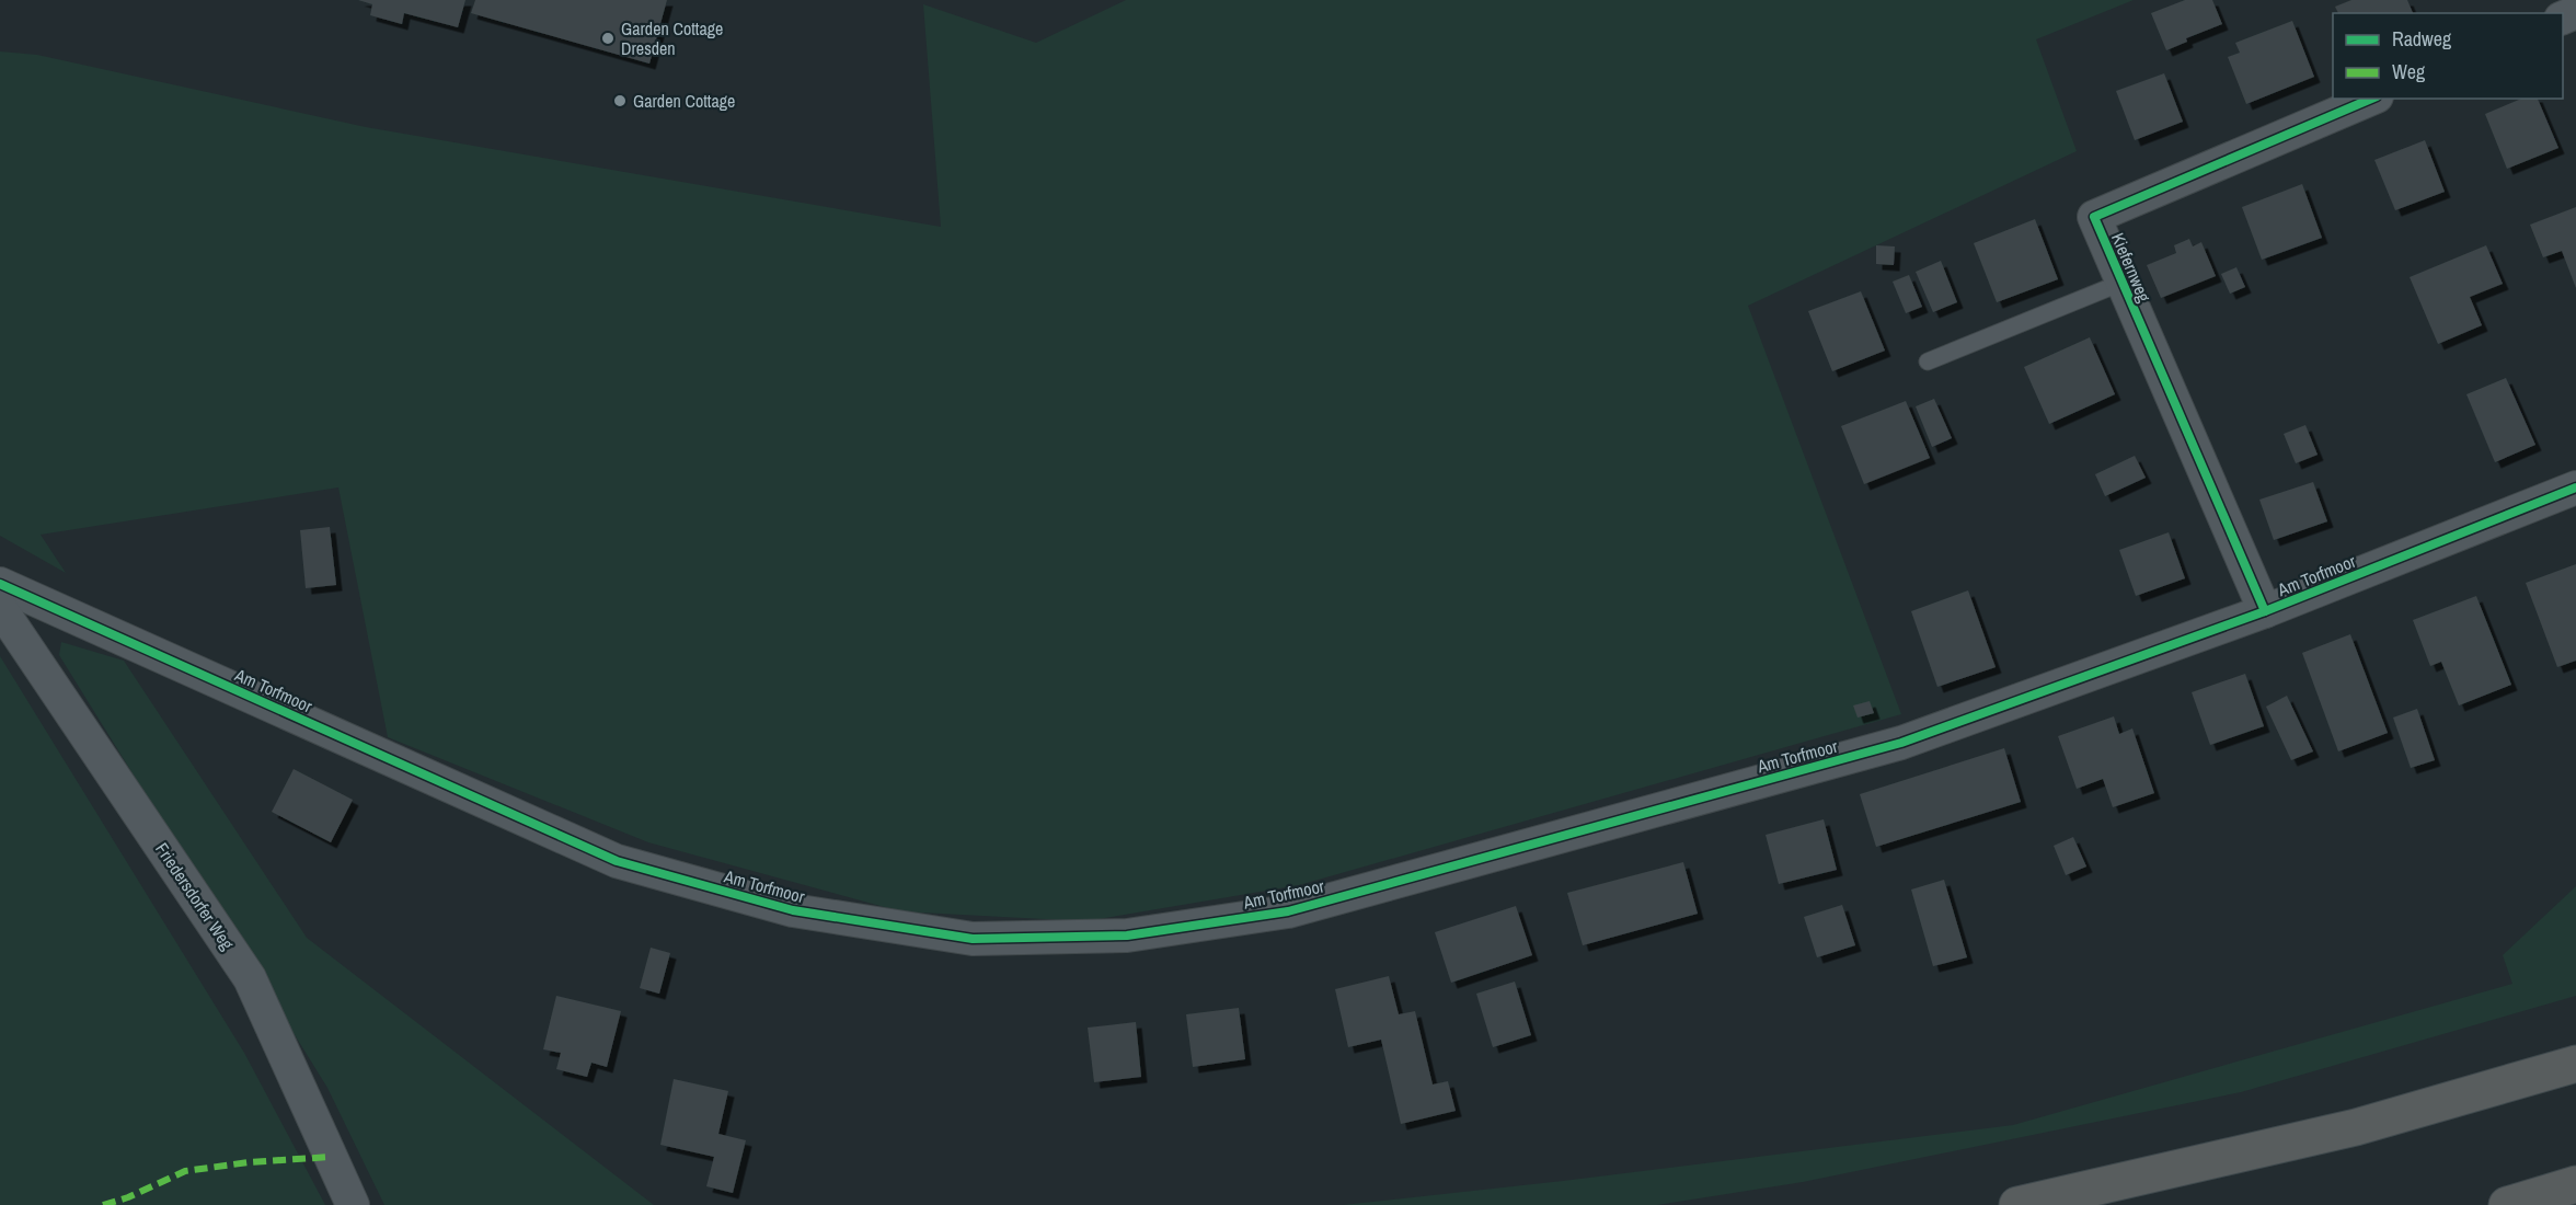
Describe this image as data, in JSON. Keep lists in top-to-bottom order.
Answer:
{
  "streets": {
    "street": ["Kiefernweg", "Am Torfmoor", "Friedersdorfer Weg"]
  },
  "crossings": [
    ["Kiefernweg", "Am Torfmoor"]
  ],
  "places": ["Garden Cottage Dresden", "Garden Cottage"],
  "legend": ["Radweg", "Weg"]
}
